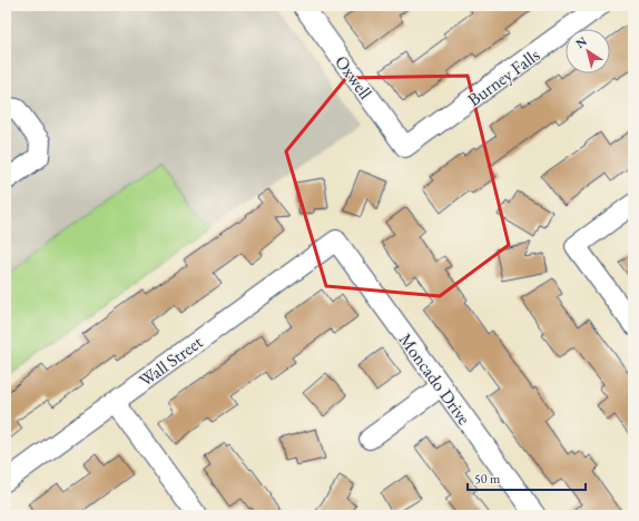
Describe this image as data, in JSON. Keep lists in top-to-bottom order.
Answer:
{
  "streets": {
    "street": [
      "Oxwell",
      "Burney Falls",
      "Wall Street",
      "Moncado Drive"
    ]
  },
  "crossings": [
    ["Oxwell", "Burney Falls"],
    ["Wall Street", "Moncado Drive"]
  ],
  "scale_bar": "50 m",
  "north": "top left"
}
